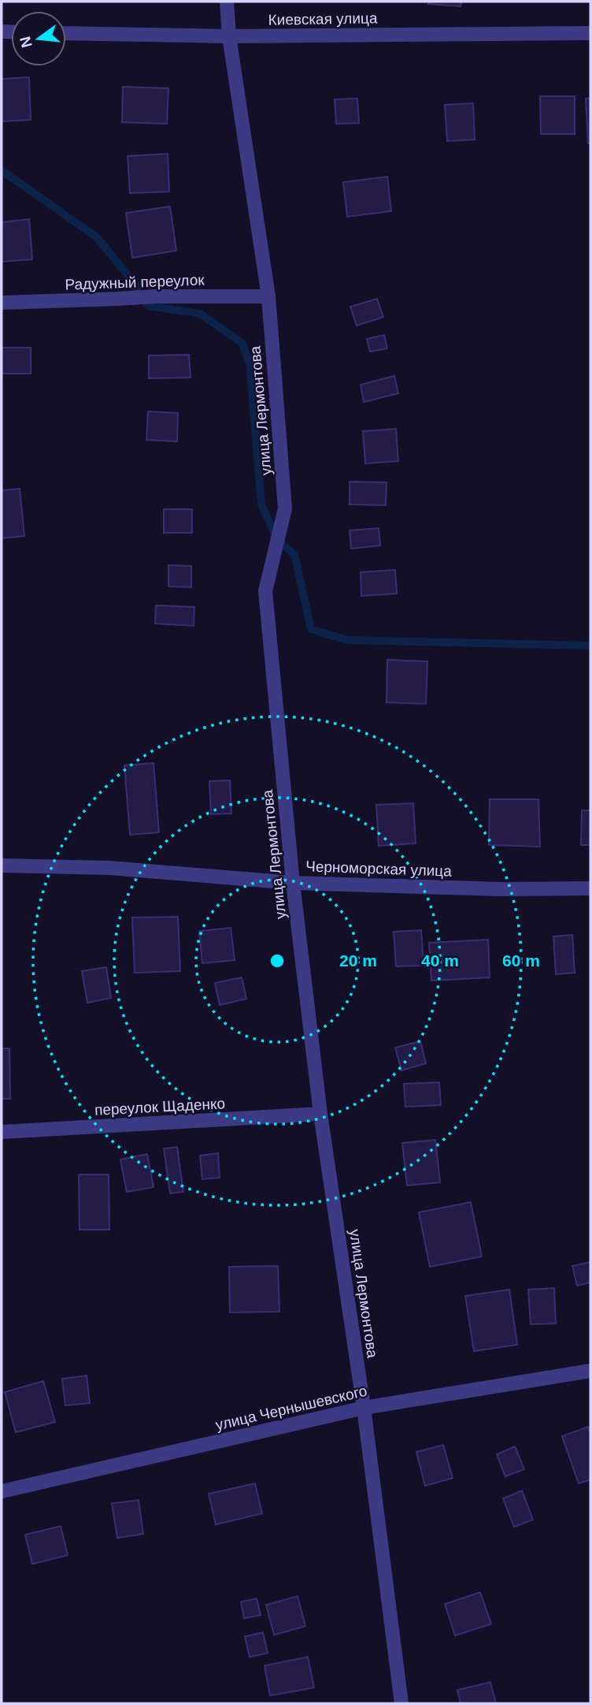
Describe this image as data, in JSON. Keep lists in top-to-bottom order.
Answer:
{
  "streets": {
    "street": [
      "Киевская улица",
      "Радужный переулок",
      "улица Лермонтова",
      "Черноморская улица",
      "переулок Щаденко",
      "улица Чернышевского"
    ]
  },
  "crossings": [
    ["Киевская улица", "улица Лермонтова"],
    ["Радужный переулок", "улица Лермонтова"],
    ["улица Лермонтова", "Черноморская улица"],
    ["улица Лермонтова", "переулок Щаденко"],
    ["улица Лермонтова", "улица Чернышевского"]
  ],
  "north": "left",
  "rings": ["20 m", "40 m", "60 m"]
}
